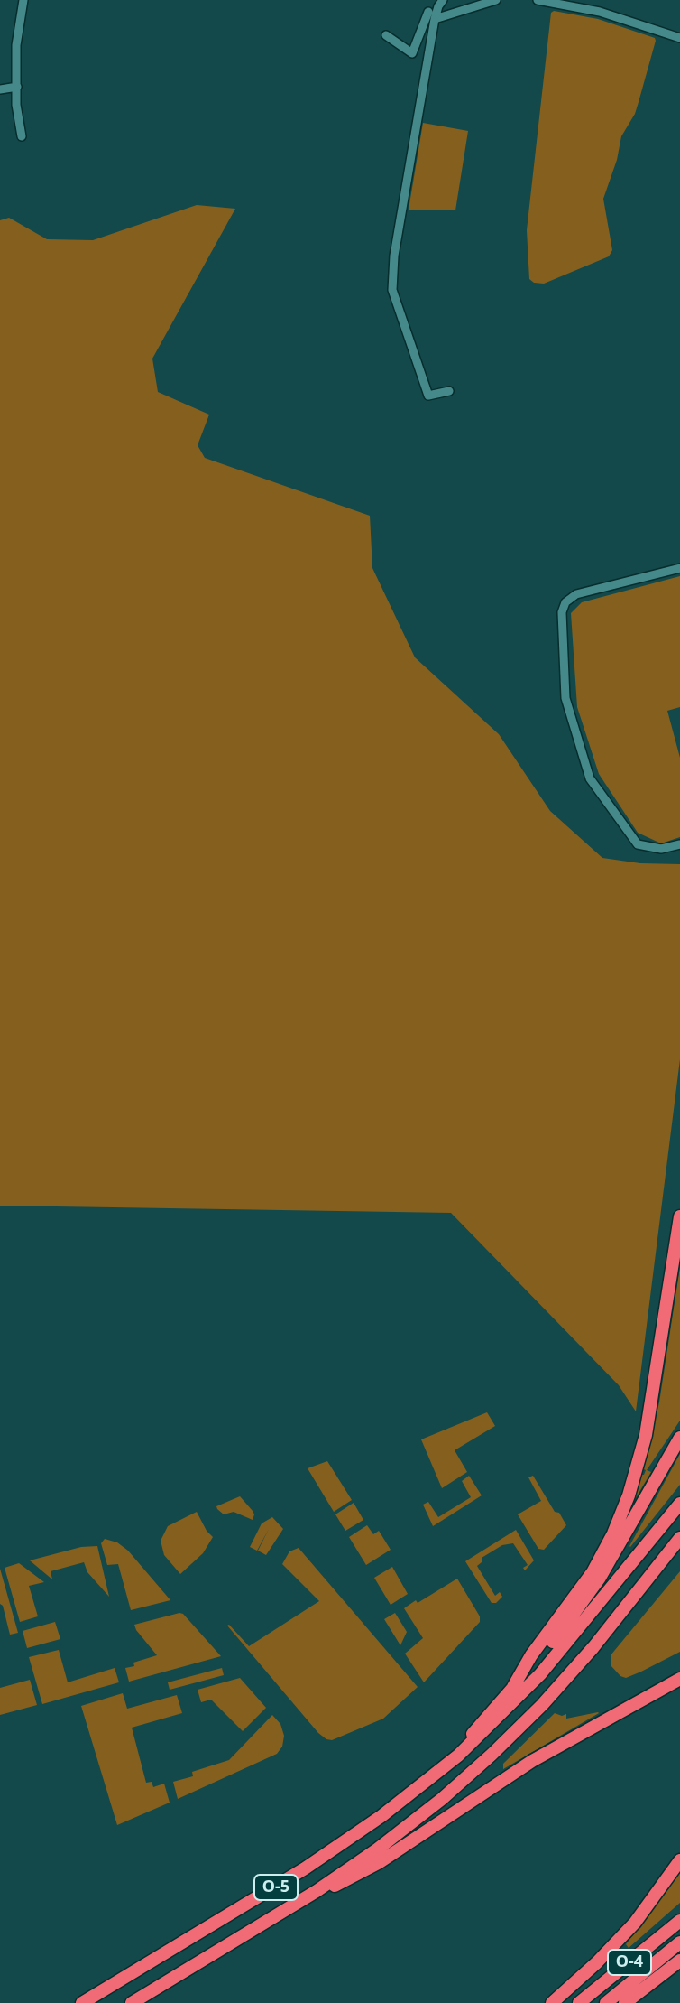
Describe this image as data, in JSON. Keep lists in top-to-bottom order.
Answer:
{
  "streets": {
    "highway": ["O-5", "O-4"]
  }
}
